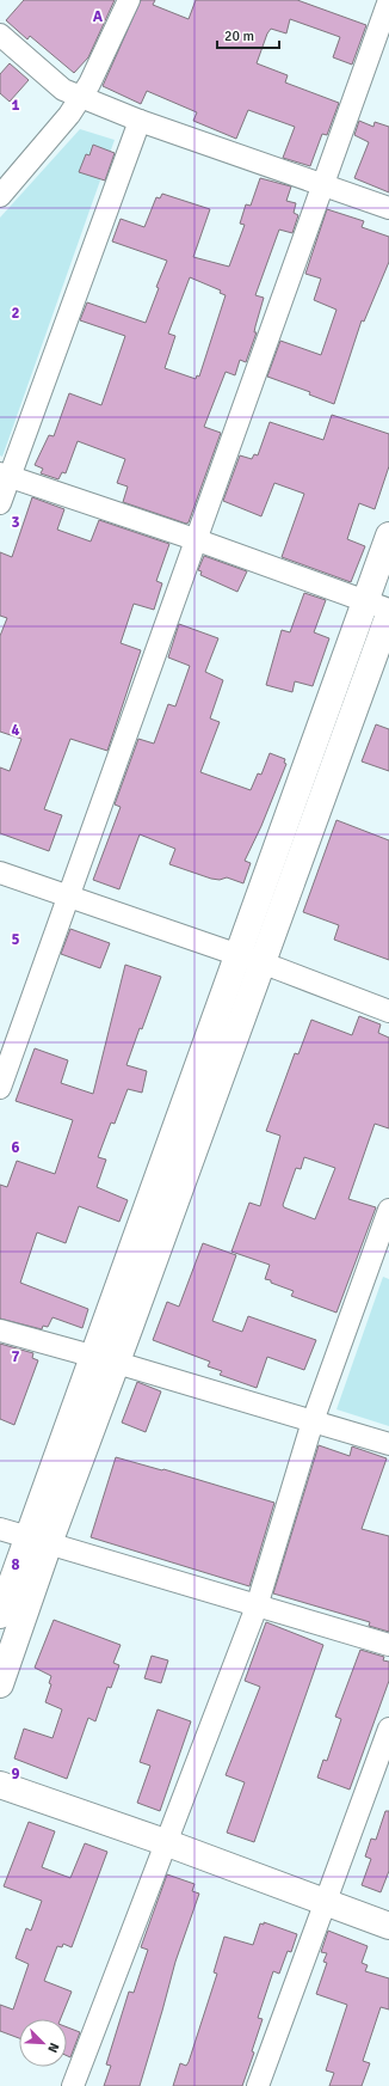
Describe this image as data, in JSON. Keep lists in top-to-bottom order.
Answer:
{
  "scale_bar": "20 m",
  "north": "bottom right",
  "grid": {
    "columns": ["A"],
    "rows": [
      "1",
      "2",
      "3",
      "4",
      "5",
      "6",
      "7",
      "8",
      "9"
    ]
  }
}
